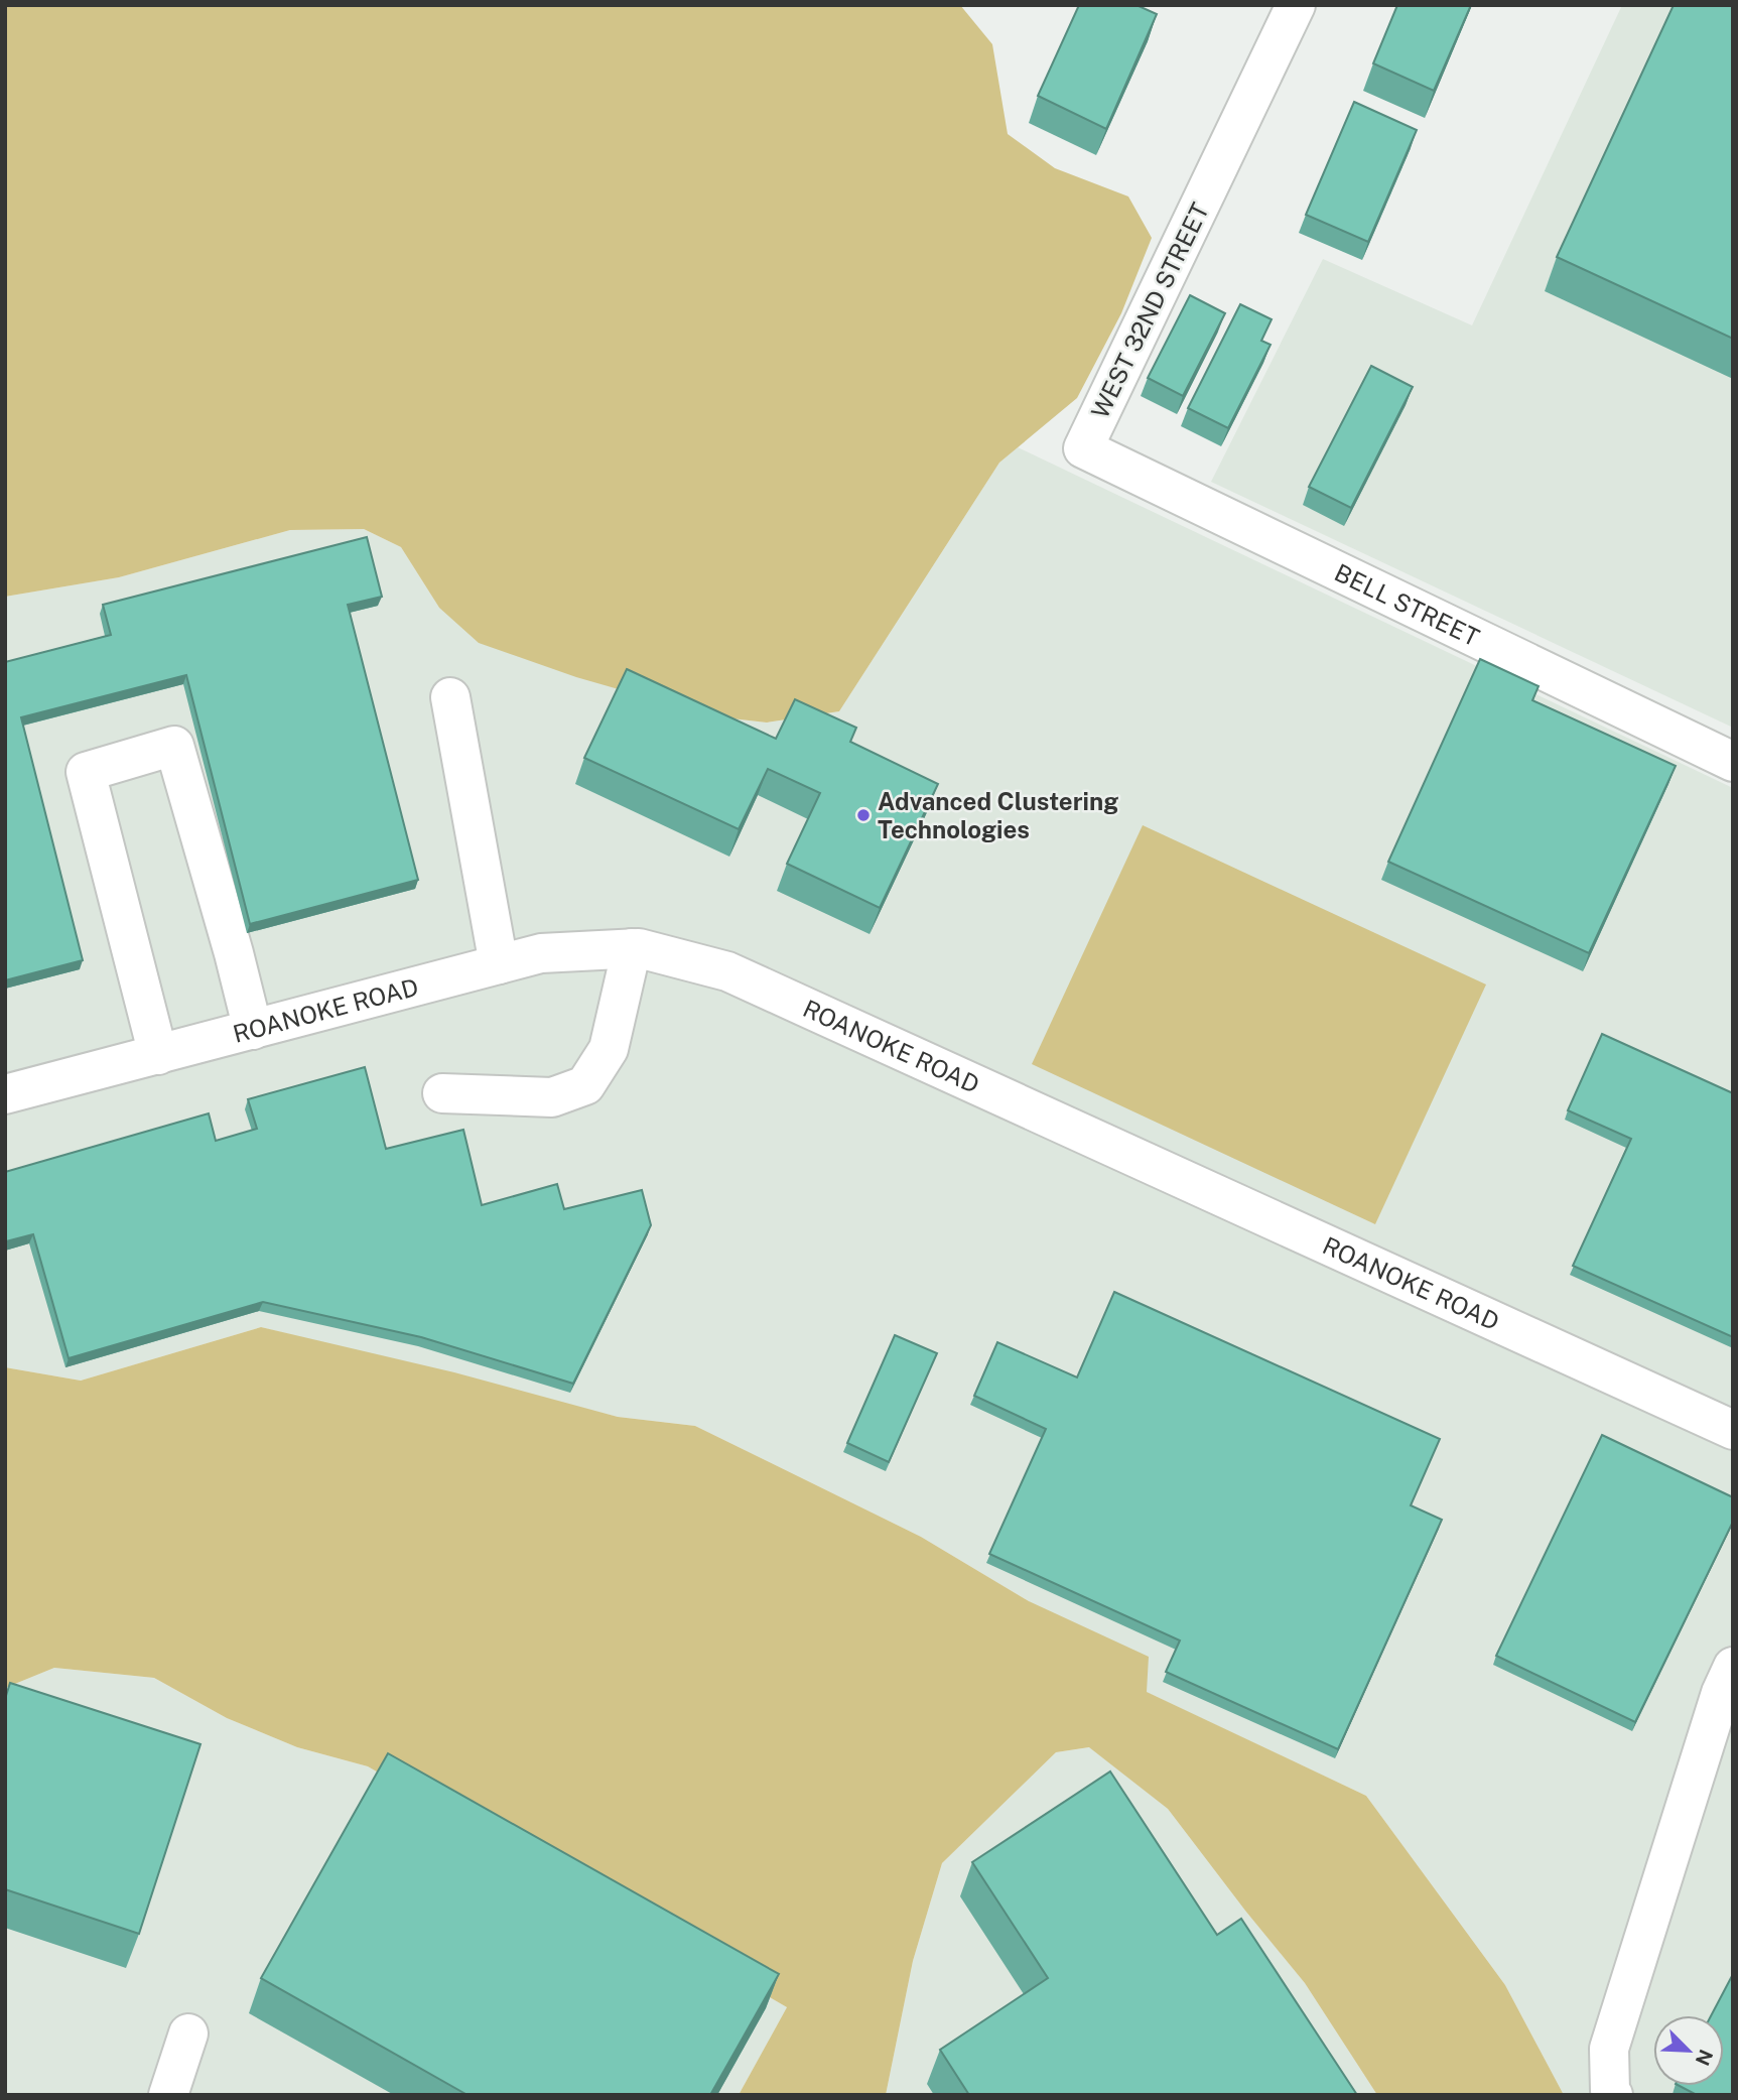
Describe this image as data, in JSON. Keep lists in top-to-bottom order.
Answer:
{
  "streets": {
    "street": ["WEST 32ND STREET", "BELL STREET", "ROANOKE ROAD"]
  },
  "crossings": [
    ["WEST 32ND STREET", "BELL STREET"]
  ],
  "places": ["Advanced Clustering Technologies"],
  "north": "bottom right"
}
